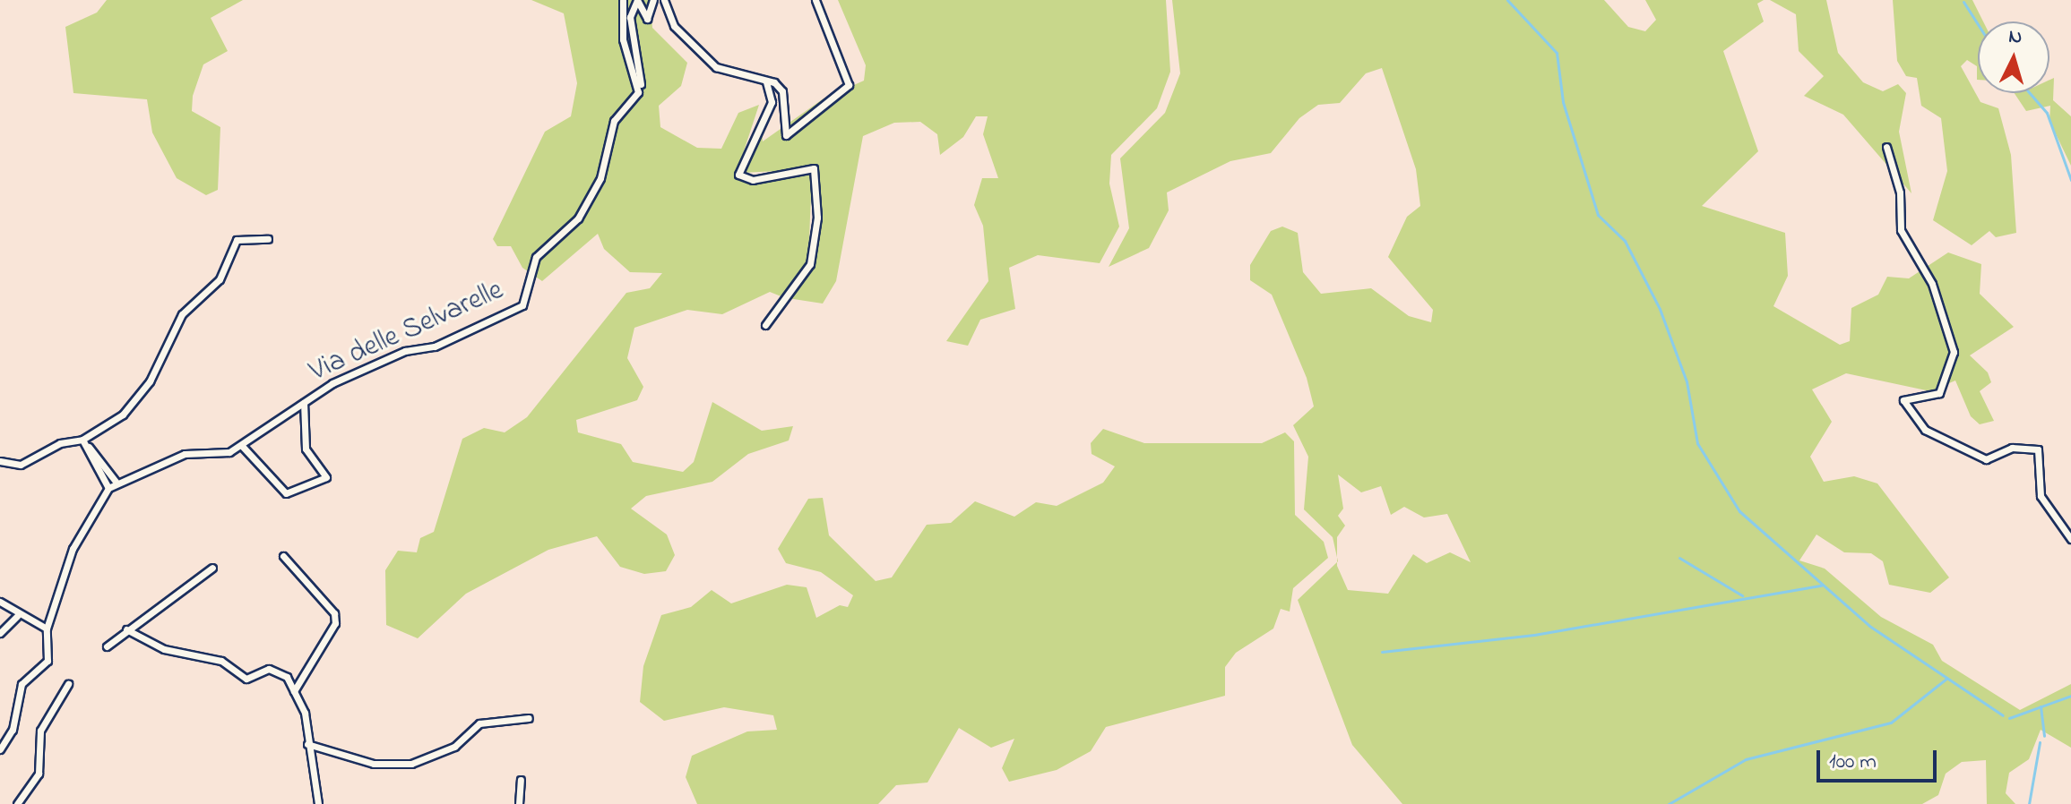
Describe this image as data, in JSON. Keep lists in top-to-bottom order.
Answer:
{
  "streets": {
    "street": ["Via delle Selvarelle"]
  },
  "scale_bar": "100 m",
  "north": "top"
}
